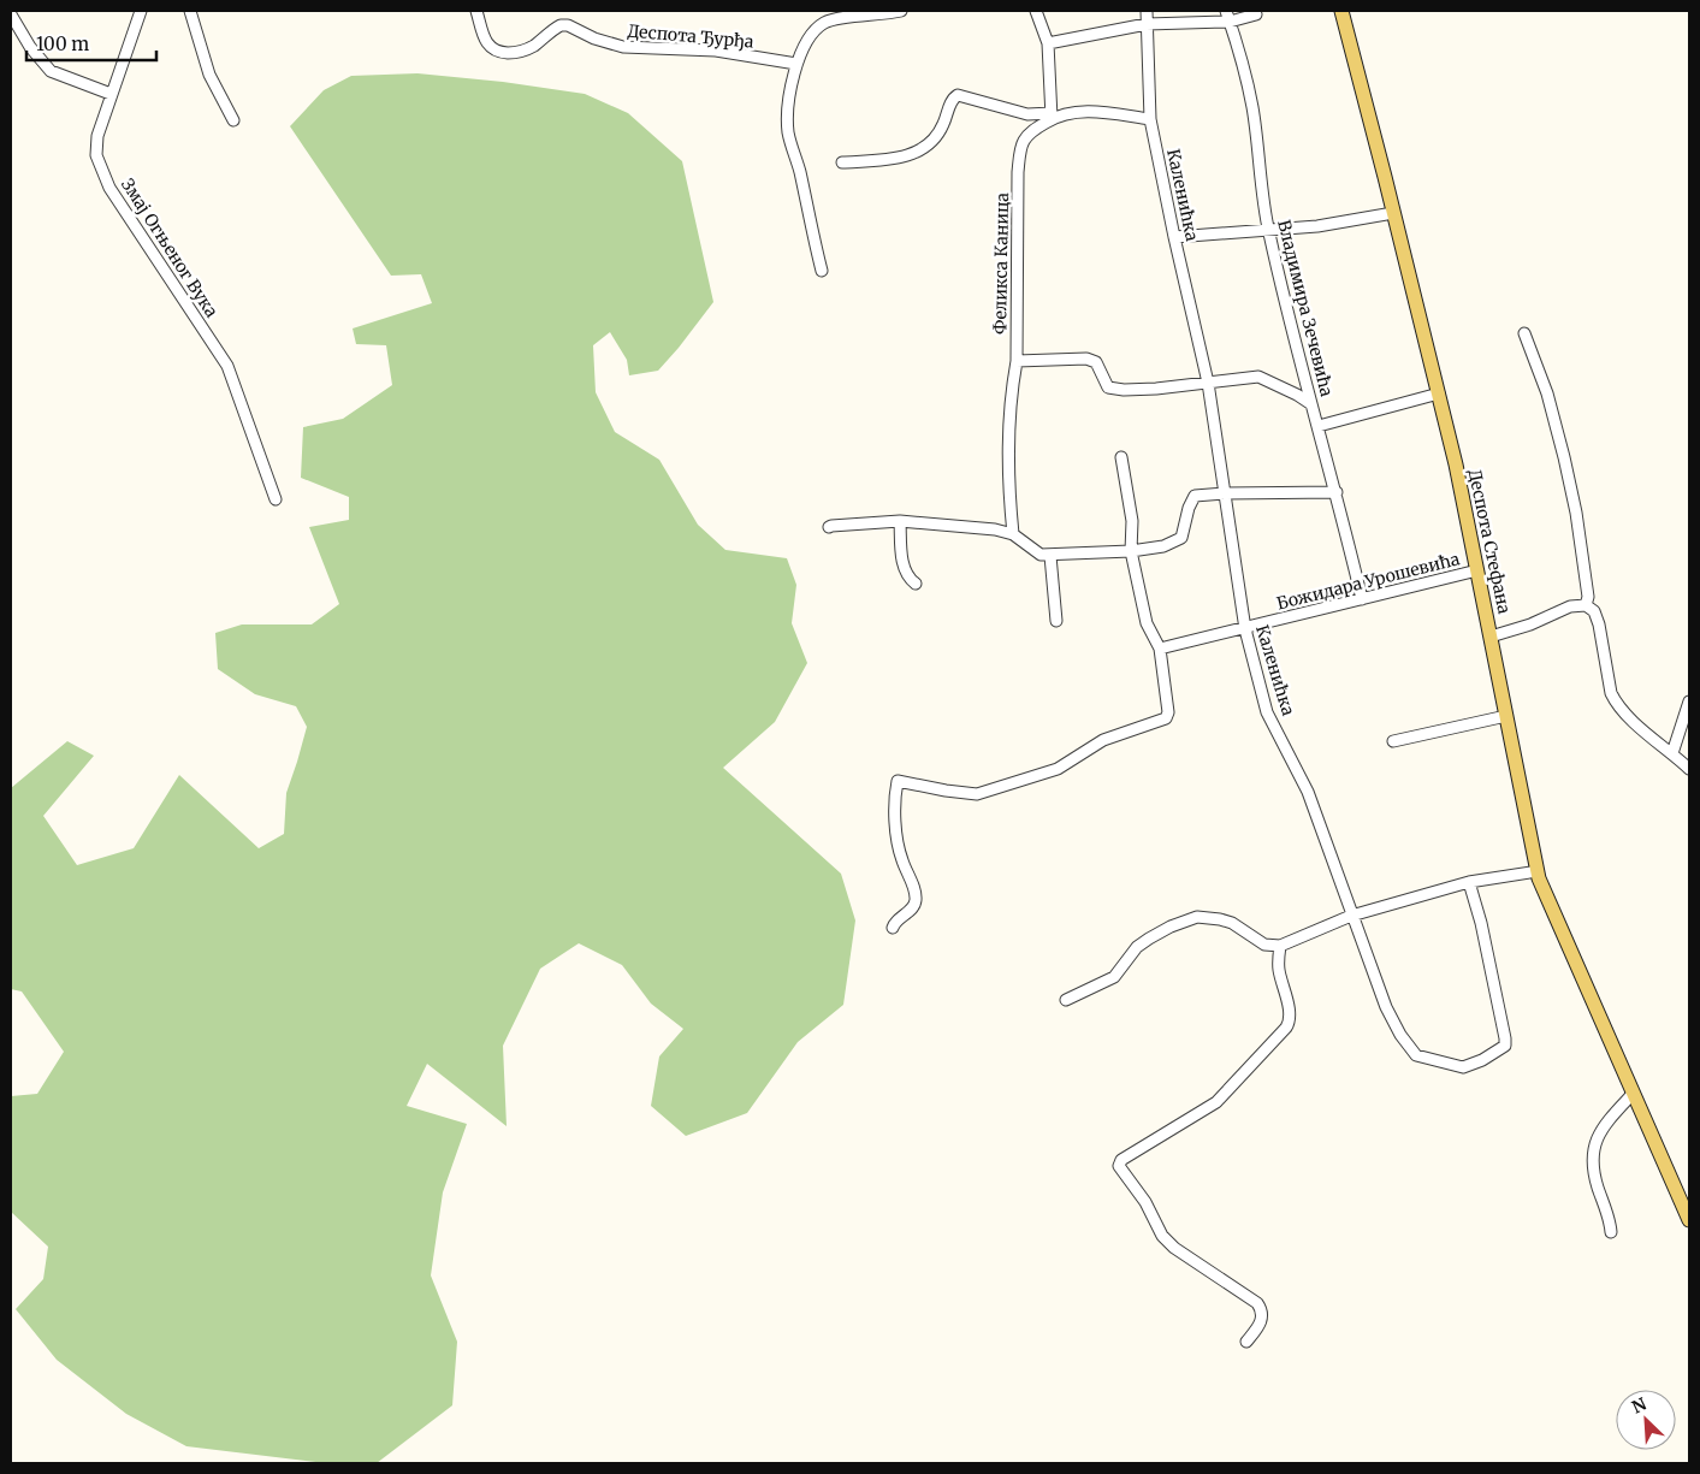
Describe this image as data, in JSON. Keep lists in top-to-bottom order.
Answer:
{
  "streets": {
    "main road": ["Деспота Стефана"],
    "street": [
      "Деспота Ђурђа",
      "Каленићка",
      "Змај Огњеног Вука",
      "Феликса Каница",
      "Владимира Зечевића",
      "Божидара Урошевића"
    ]
  },
  "crossings": [
    ["Каленићка", "Божидара Урошевића"],
    ["Владимира Зечевића", "Божидара Урошевића"],
    ["Деспота Стефана", "Божидара Урошевића"]
  ],
  "scale_bar": "100 m",
  "north": "top left"
}
